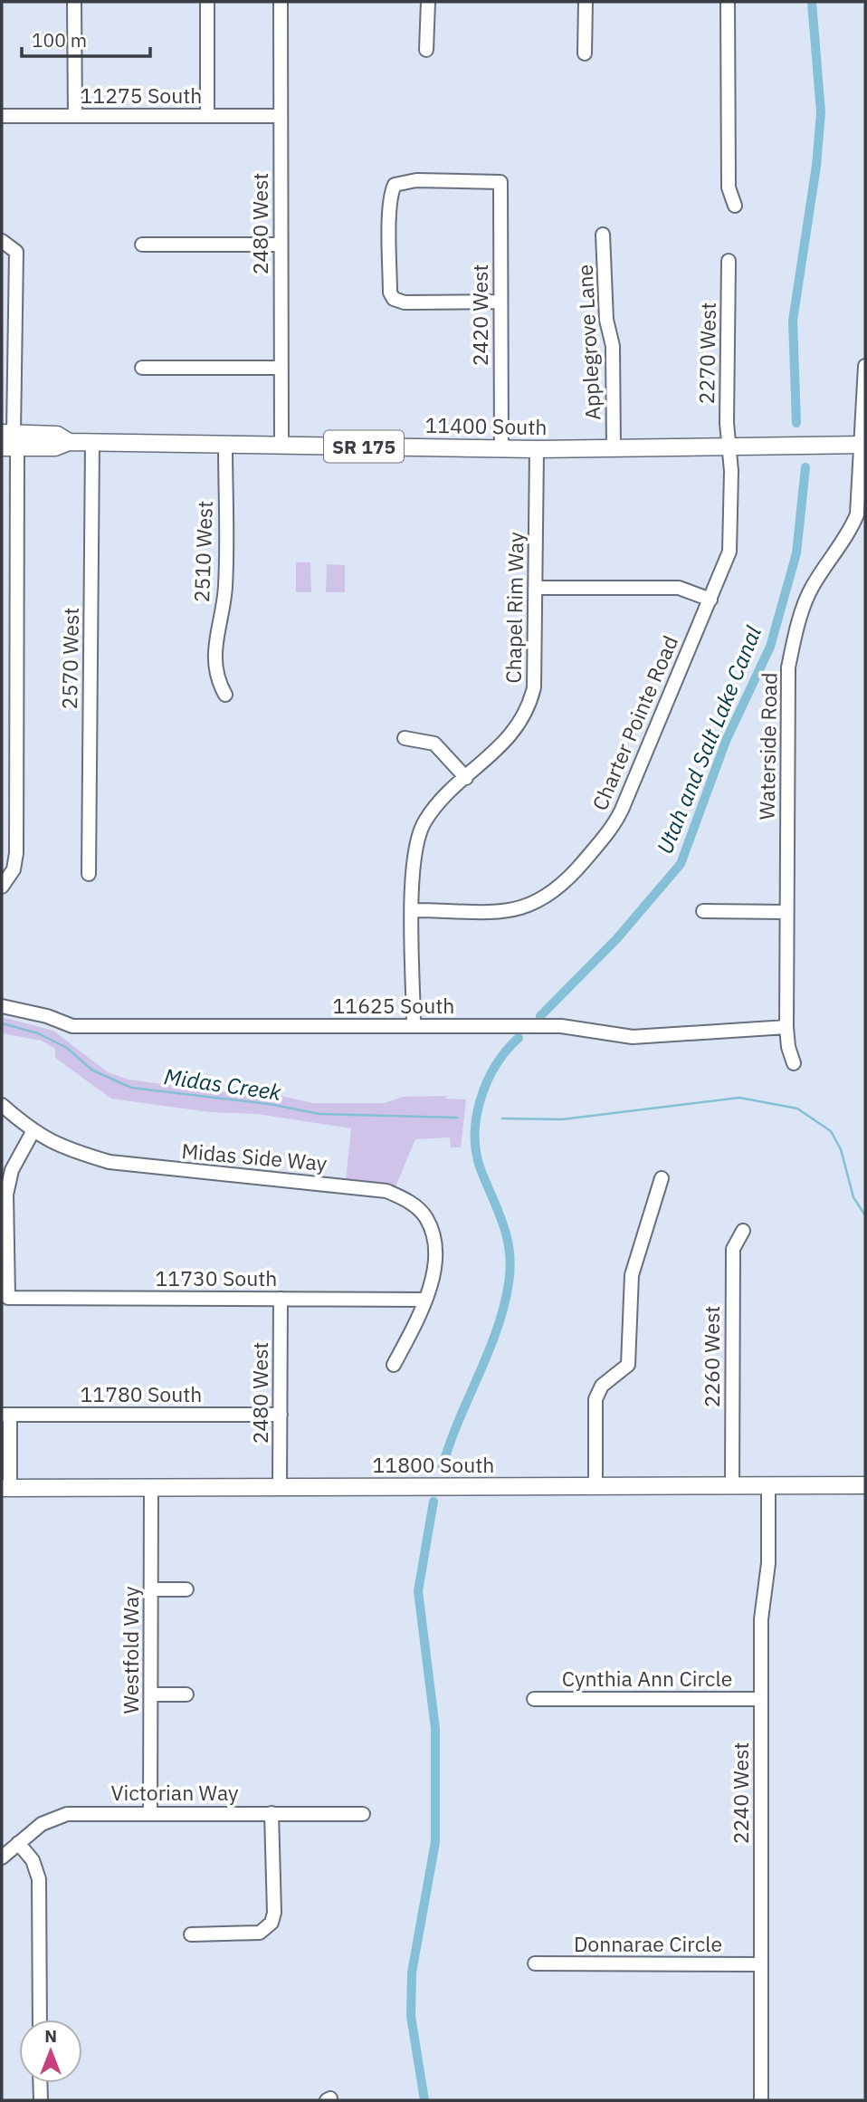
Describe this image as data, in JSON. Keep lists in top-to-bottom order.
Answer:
{
  "streets": {
    "main road": ["11400 South", "SR 175", "11800 South"],
    "street": [
      "11275 South",
      "2480 West",
      "2420 West",
      "Applegrove Lane",
      "2270 West",
      "2510 West",
      "Chapel Rim Way",
      "2570 West",
      "Charter Pointe Road",
      "Waterside Road",
      "11625 South",
      "Midas Side Way",
      "11730 South",
      "2260 West",
      "11780 South",
      "Westfold Way",
      "Cynthia Ann Circle",
      "Victorian Way",
      "2240 West",
      "Donnarae Circle"
    ]
  },
  "crossings": [
    ["11275 South", "2480 West"],
    ["2480 West", "11400 South"],
    ["2480 West", "11730 South"],
    ["2480 West", "11780 South"],
    ["2480 West", "11800 South"],
    ["2420 West", "11400 South"],
    ["Applegrove Lane", "11400 South"],
    ["2270 West", "11400 South"],
    ["2270 West", "Charter Pointe Road"],
    ["11400 South", "2510 West"],
    ["11400 South", "Chapel Rim Way"],
    ["11400 South", "2570 West"],
    ["11400 South", "Charter Pointe Road"],
    ["11400 South", "Waterside Road"],
    ["Chapel Rim Way", "Charter Pointe Road"],
    ["Chapel Rim Way", "11625 South"],
    ["Waterside Road", "11625 South"],
    ["Midas Side Way", "11730 South"],
    ["2260 West", "11800 South"],
    ["11800 South", "Westfold Way"],
    ["11800 South", "2240 West"],
    ["Westfold Way", "Victorian Way"],
    ["Cynthia Ann Circle", "2240 West"],
    ["2240 West", "Donnarae Circle"]
  ],
  "water": ["Utah and Salt Lake Canal", "Midas Creek"],
  "scale_bar": "100 m",
  "north": "top"
}
